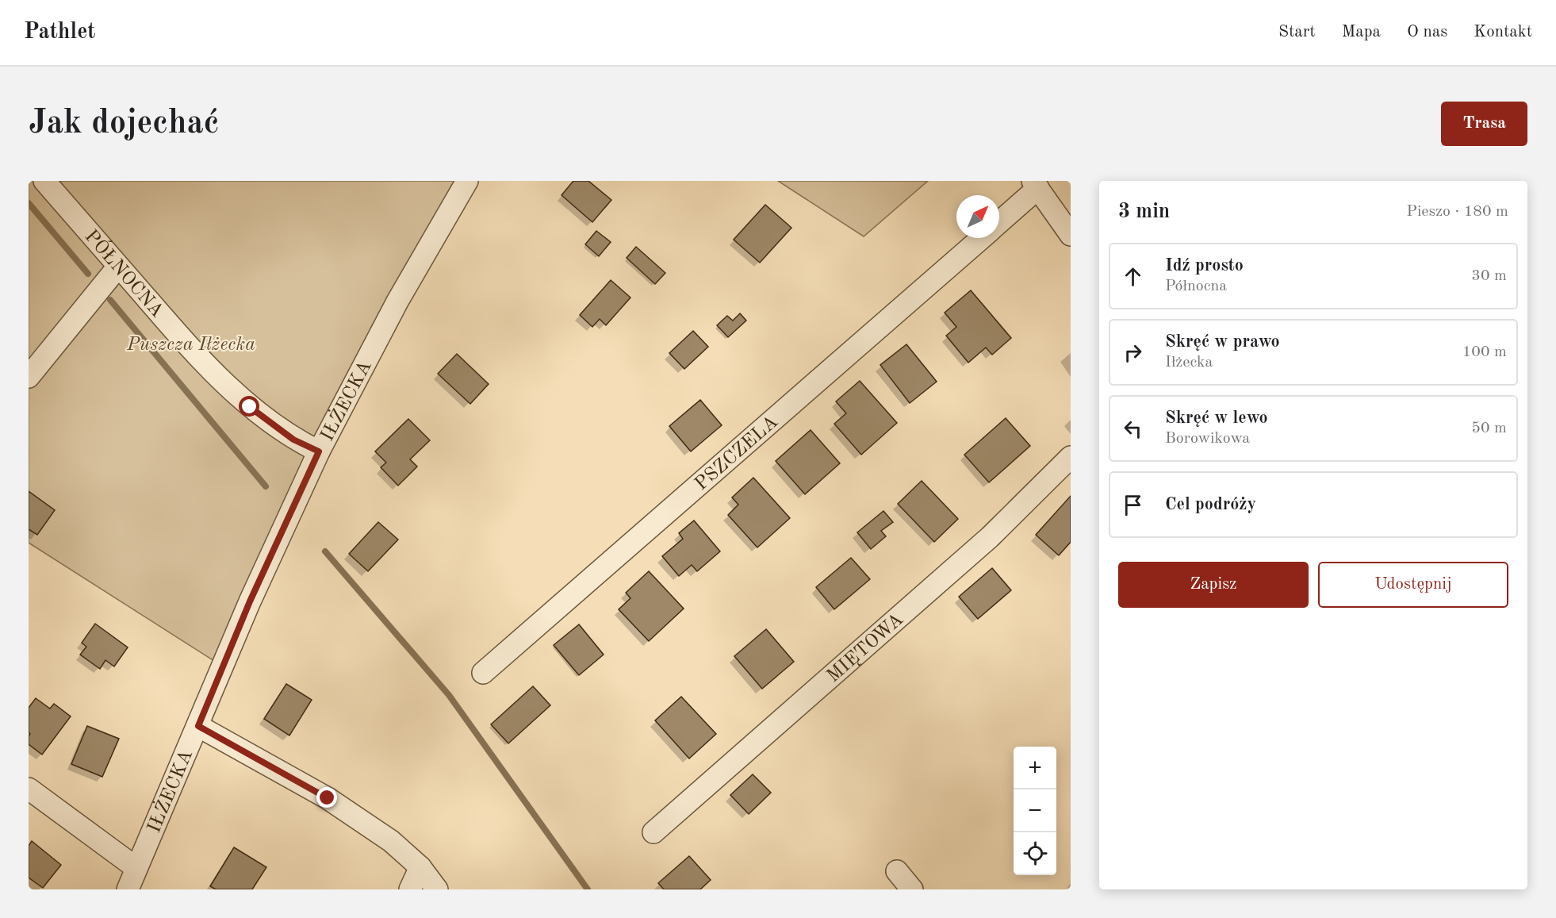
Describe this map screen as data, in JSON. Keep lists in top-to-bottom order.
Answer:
{
  "streets": {
    "street": [
      "PÓŁNOCNA",
      "IŁŻECKA",
      "PSZCZELA",
      "MIĘTOWA"
    ]
  },
  "crossings": [
    ["PÓŁNOCNA", "IŁŻECKA"]
  ],
  "parks": ["Puszcza Iłżecka"],
  "north": "top right",
  "page": {
    "header": "Pathlet",
    "nav": [
      "Start",
      "Mapa",
      "O nas",
      "Kontakt"
    ],
    "buttons": [
      "Trasa",
      ["Zapisz", "Udostępnij"]
    ],
    "title": "Jak dojechać",
    "heading": ["3 min", "Pieszo · 180 m"],
    "list": [
      ["Idź prosto", "Północna", "30 m"],
      ["Skręć w prawo", "Iłżecka", "100 m"],
      ["Skręć w lewo", "Borowikowa", "50 m"],
      "Cel podróży"
    ],
    "map_buttons": ["+", "−"]
  }
}
